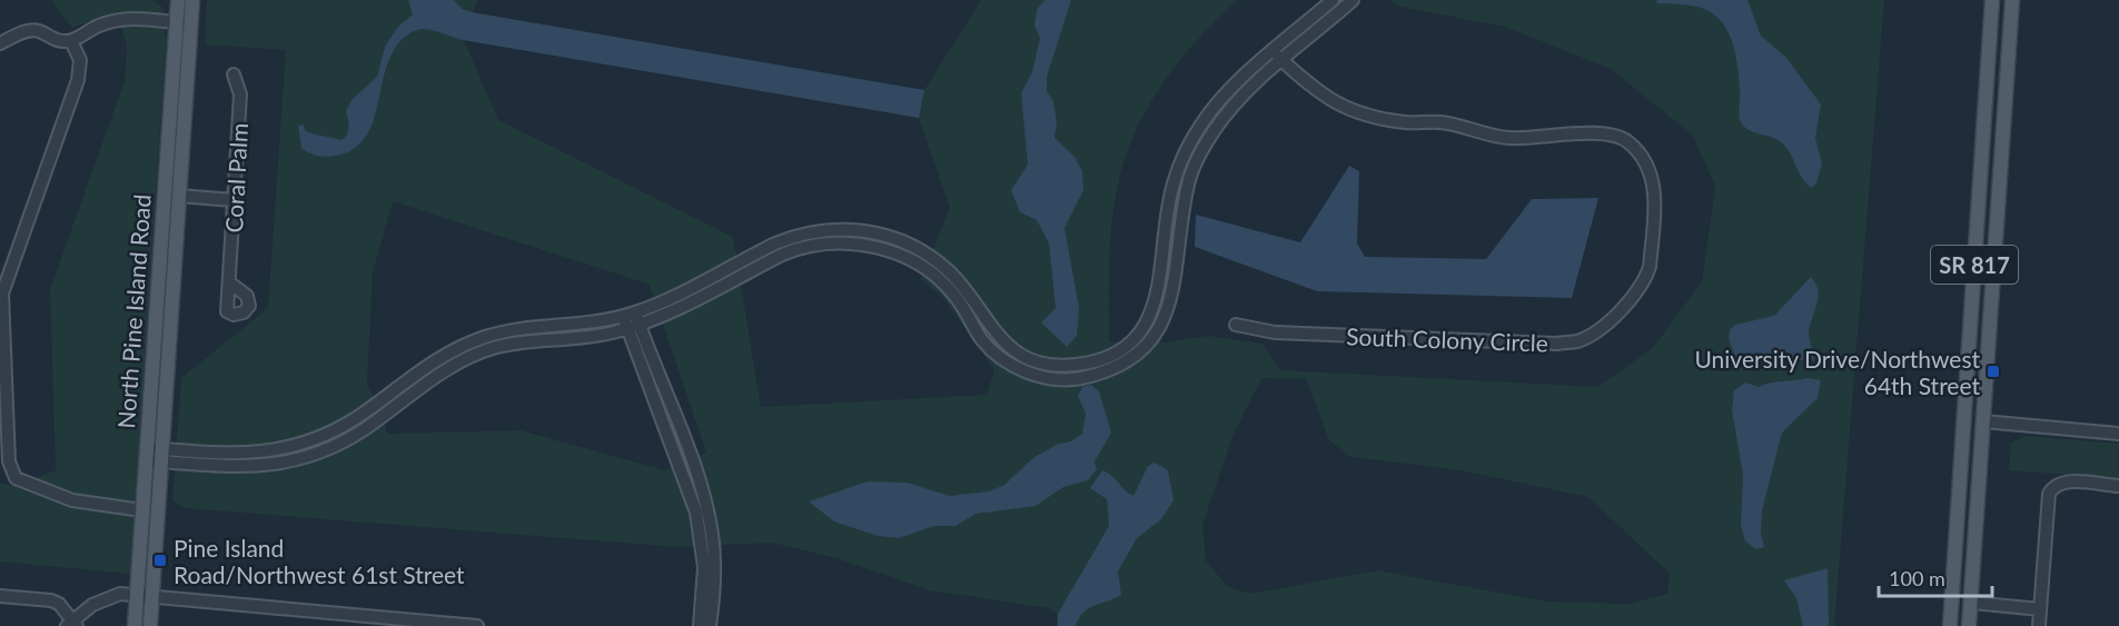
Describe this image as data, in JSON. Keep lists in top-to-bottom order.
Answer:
{
  "streets": {
    "main road": ["SR 817", "North Pine Island Road"],
    "street": ["Coral Palm", "South Colony Circle"]
  },
  "places": {
    "transit": ["University Drive/Northwest 64th Street", "Pine Island Road/Northwest 61st Street"]
  },
  "scale_bar": "100 m"
}
